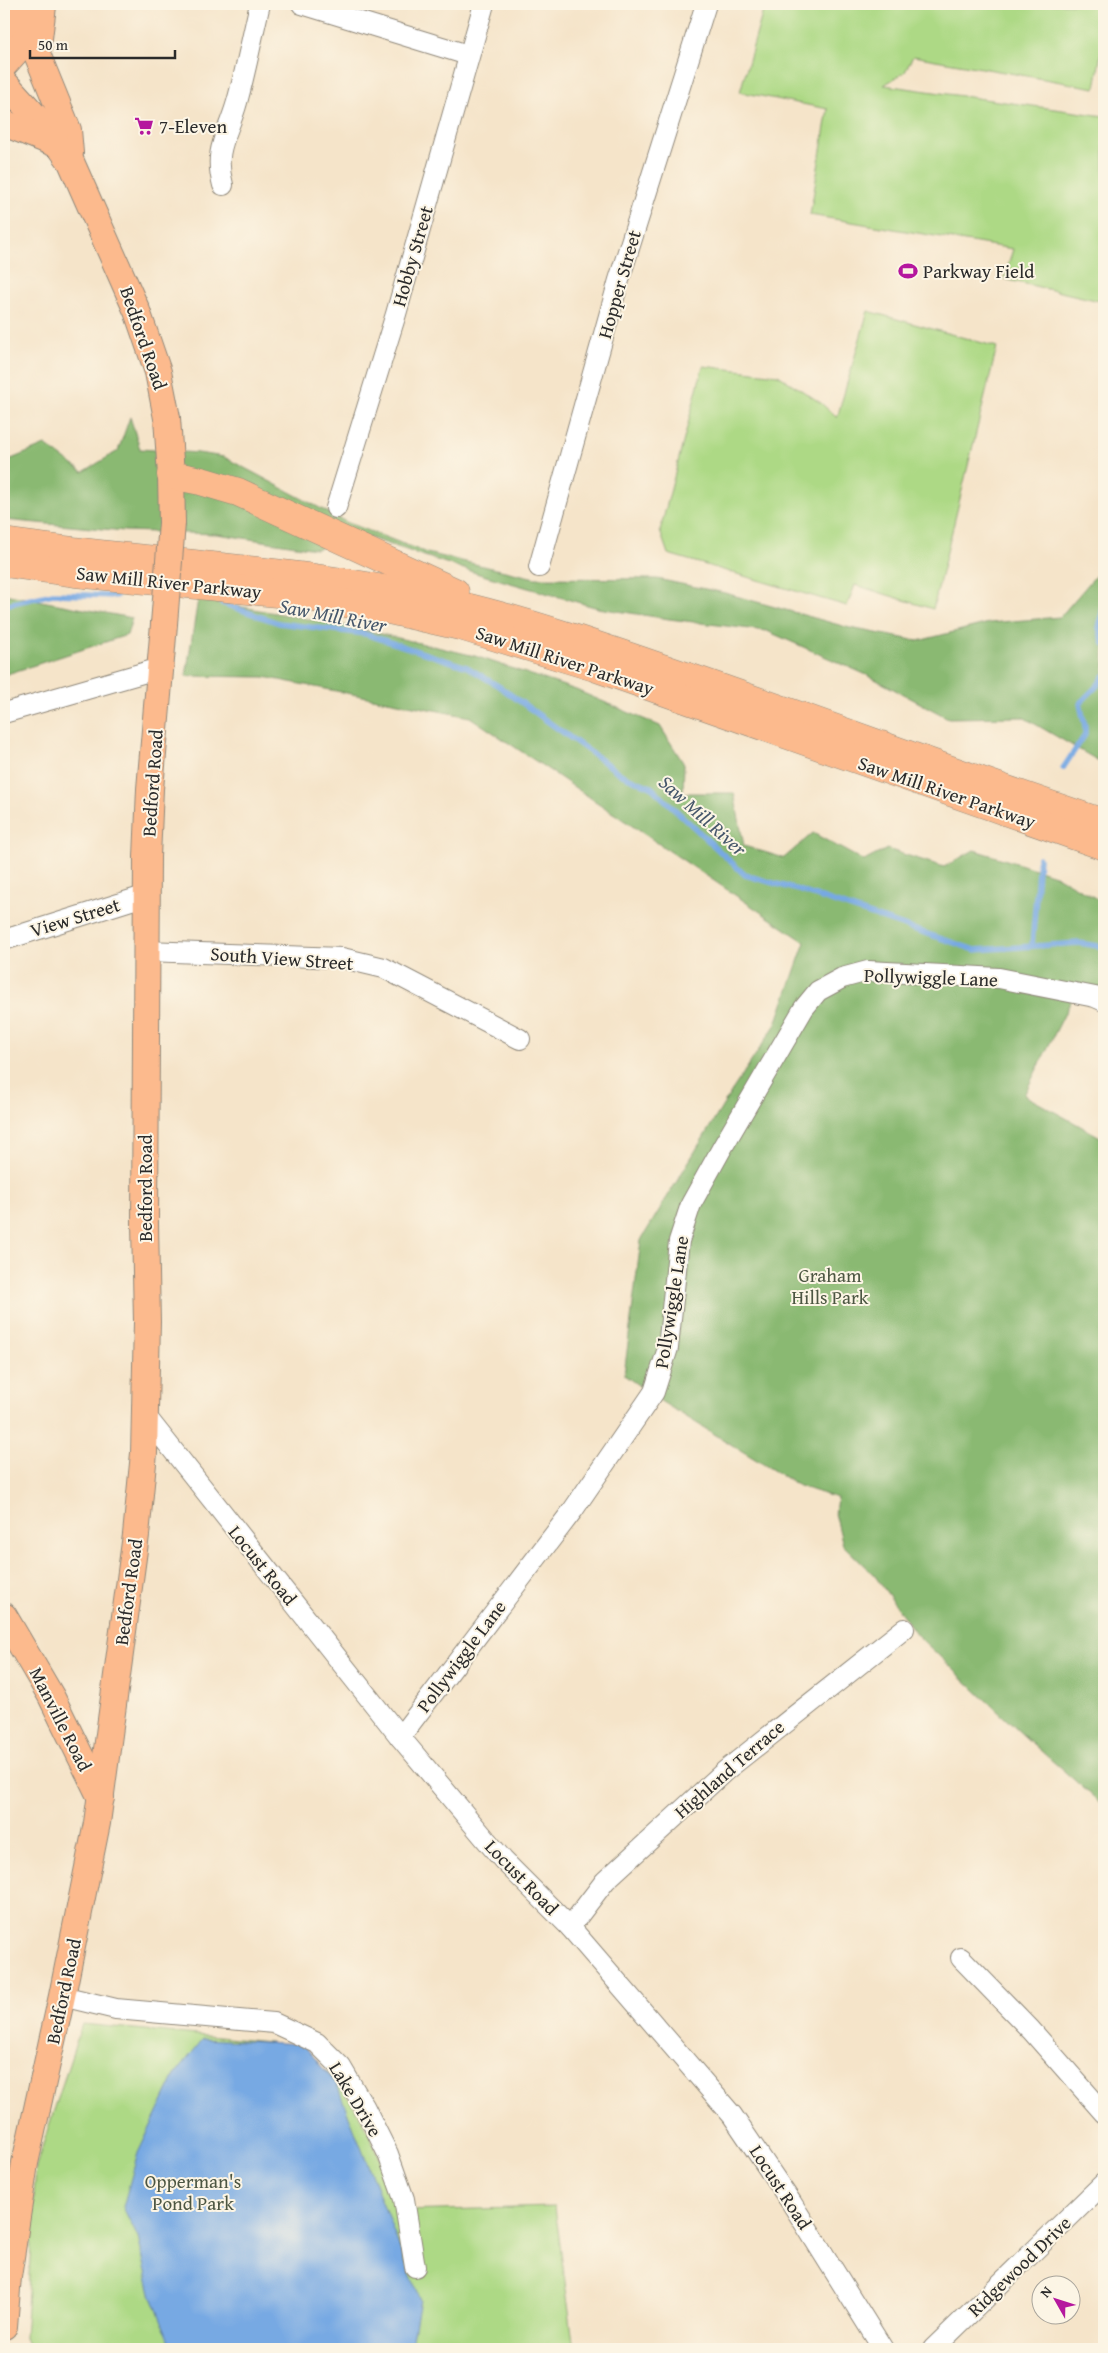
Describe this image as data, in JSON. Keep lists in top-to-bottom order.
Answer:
{
  "streets": {
    "highway": ["Saw Mill River Parkway"],
    "main road": ["Bedford Road", "Manville Road"],
    "street": [
      "Hobby Street",
      "Hopper Street",
      "View Street",
      "South View Street",
      "Pollywiggle Lane",
      "Locust Road",
      "Highland Terrace",
      "Lake Drive",
      "Ridgewood Drive"
    ]
  },
  "crossings": [
    ["Bedford Road", "View Street"],
    ["Bedford Road", "South View Street"],
    ["Bedford Road", "Locust Road"],
    ["Bedford Road", "Manville Road"],
    ["Bedford Road", "Lake Drive"],
    ["Pollywiggle Lane", "Locust Road"],
    ["Locust Road", "Highland Terrace"]
  ],
  "water": ["Saw Mill River"],
  "parks": ["Graham Hills Park", "Opperman's Pond Park"],
  "places": {
    "supermarket": ["7-Eleven"],
    "sports": ["Parkway Field"]
  },
  "scale_bar": "50 m",
  "north": "top left"
}
